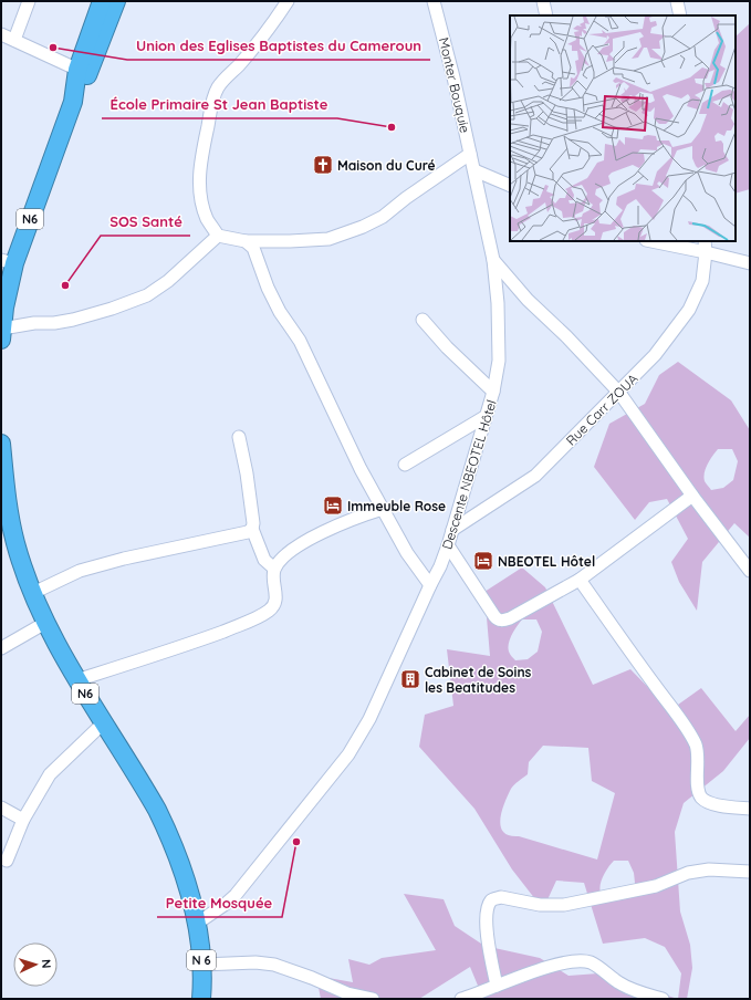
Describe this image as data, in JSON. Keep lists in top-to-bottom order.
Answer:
{
  "streets": {
    "highway": ["N6", "N 6"],
    "street": ["Monter Bouquie", "Rue Carr ZOUA", "Descente NBEOTEL Hôtel"]
  },
  "crossings": [
    ["Monter Bouquie", "Descente NBEOTEL Hôtel"],
    ["N6", "Descente NBEOTEL Hôtel"],
    ["N6", "N 6"],
    ["Rue Carr ZOUA", "Descente NBEOTEL Hôtel"],
    ["Descente NBEOTEL Hôtel", "N 6"]
  ],
  "places": {
    "other": [
      "Union des Eglises Baptistes du Cameroun",
      "École Primaire St Jean Baptiste",
      "SOS Santé",
      "Petite Mosquée"
    ],
    "church": ["Maison du Curé"],
    "hotel": ["Immeuble Rose", "NBEOTEL Hôtel"],
    "building": ["Cabinet de Soins les Beatitudes"]
  },
  "north": "right"
}
